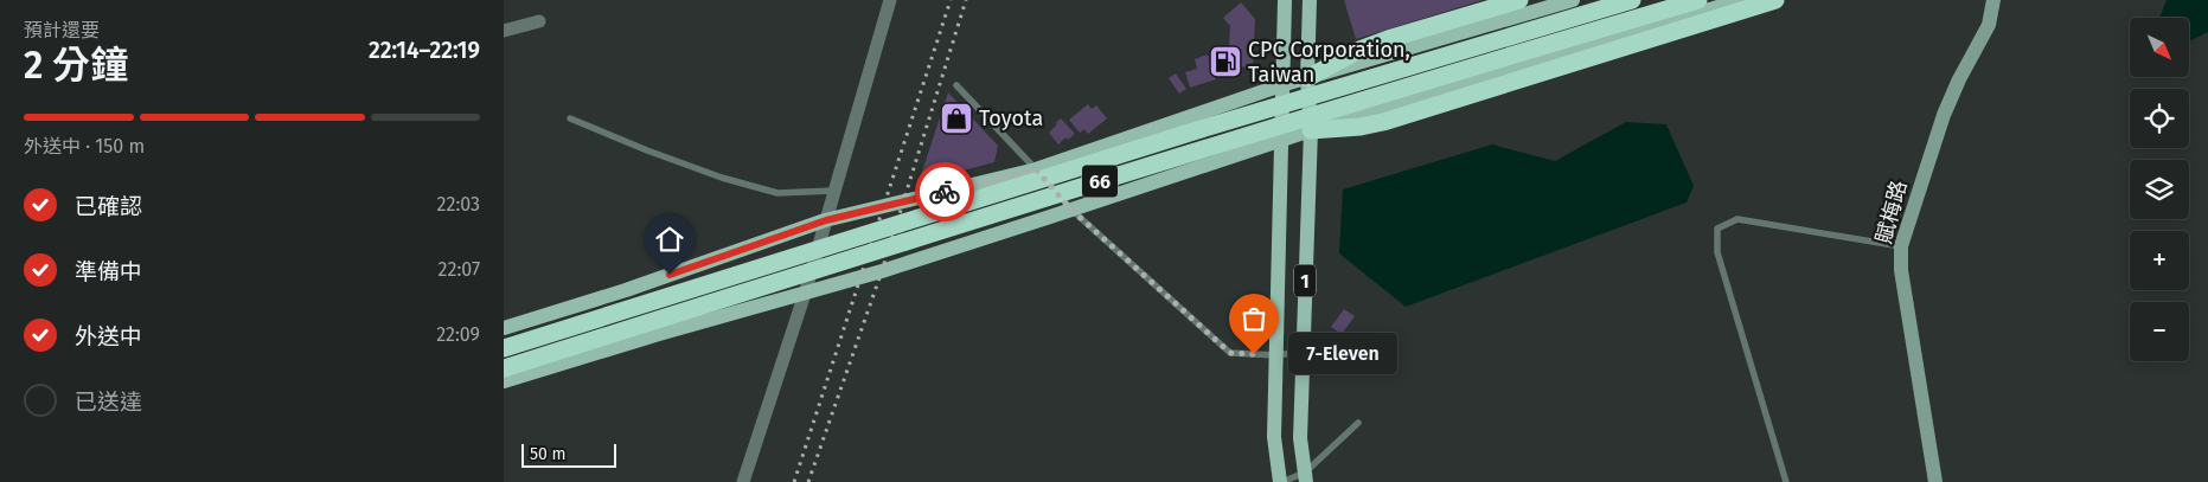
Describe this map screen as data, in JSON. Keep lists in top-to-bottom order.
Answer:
{
  "streets": {
    "highway": ["66"],
    "main road": ["1"],
    "street": ["賦梅路"]
  },
  "crossings": [
    ["66", "1"]
  ],
  "places": {
    "fuel station": ["CPC Corporation, Taiwan"],
    "shop": ["Toyota"],
    "other": ["7-Eleven"]
  },
  "scale_bar": "50 m",
  "north": "bottom right",
  "page": {
    "heading": ["2 分鐘", "預計還要", "22:14–22:19"],
    "map_buttons": ["+", "−"],
    "bar": "外送中 · 150 m",
    "list": [
      ["已確認", "22:03"],
      ["準備中", "22:07"],
      ["外送中", "22:09"],
      "已送達"
    ],
    "bubble": "7-Eleven",
    "scale": "50 m"
  }
}
